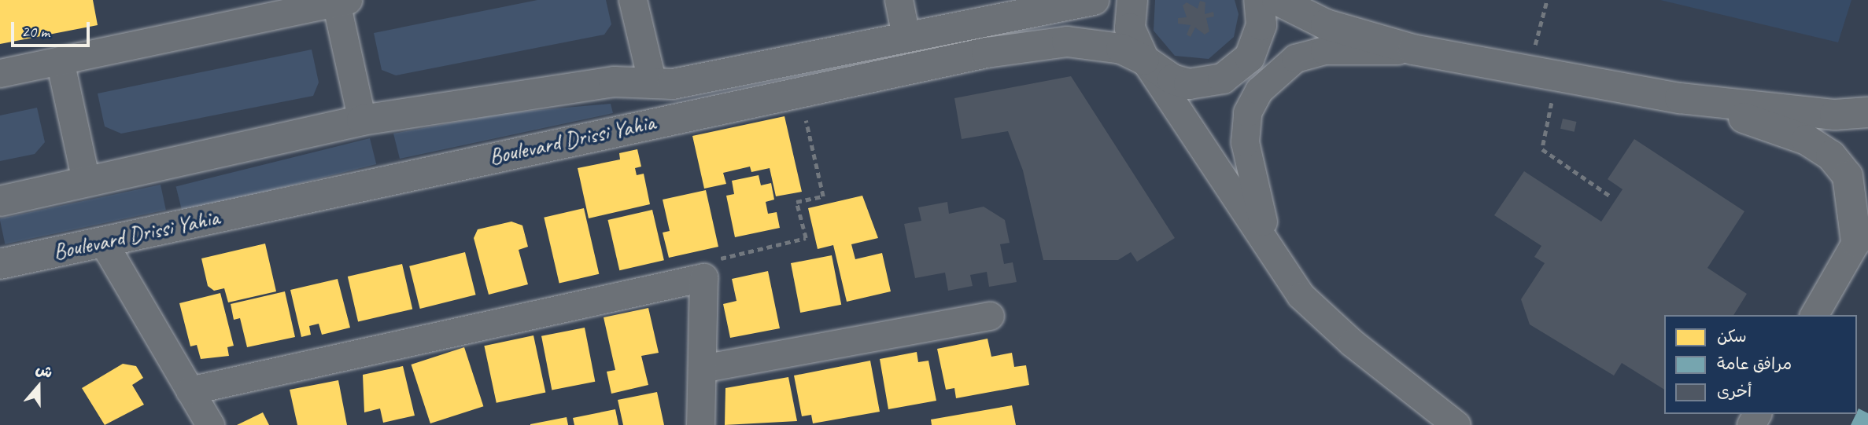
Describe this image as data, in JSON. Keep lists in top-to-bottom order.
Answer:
{
  "streets": {
    "main road": ["Boulevard Drissi Yahia"]
  },
  "legend": ["سكن", "مرافق عامة", "أخرى"],
  "scale_bar": "20 m",
  "north": "top"
}
